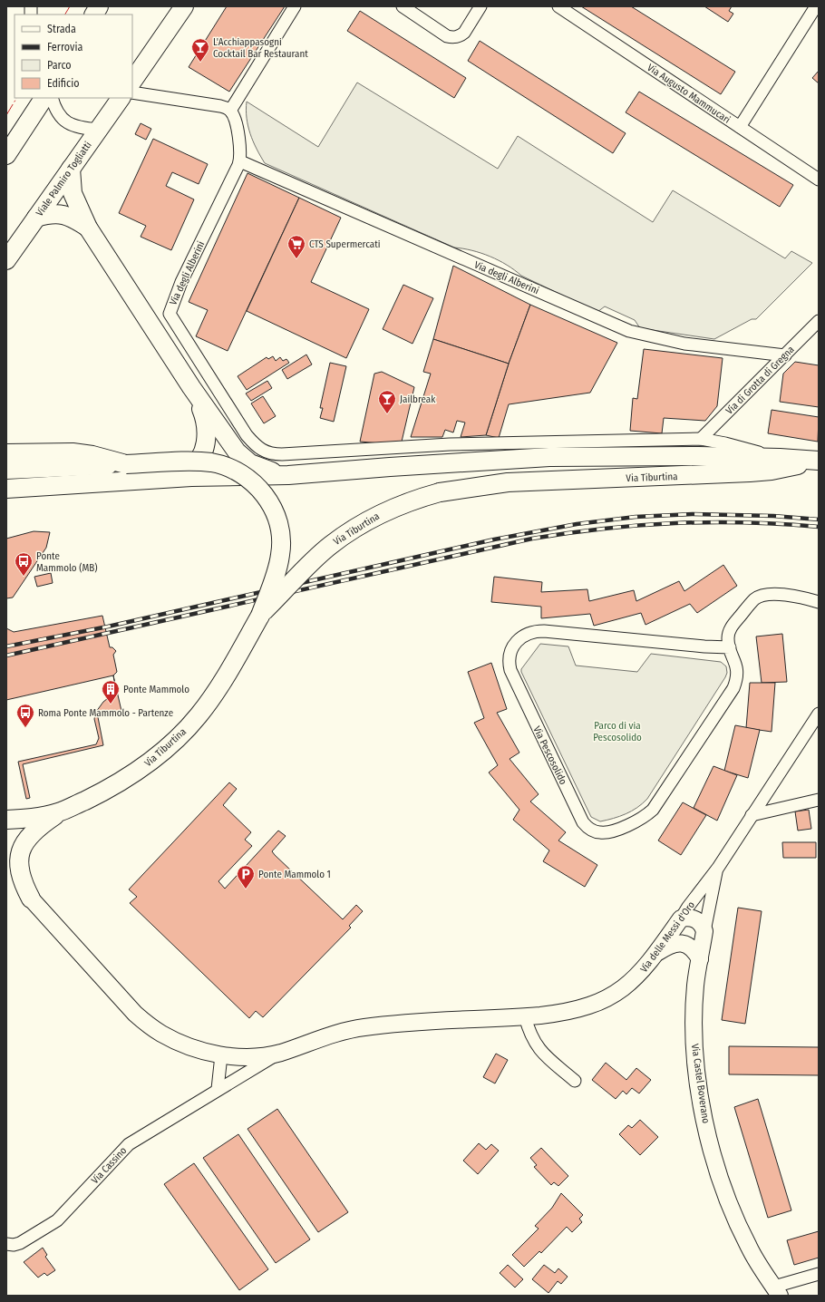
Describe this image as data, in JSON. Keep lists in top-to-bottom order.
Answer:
{
  "streets": {
    "main road": ["Viale Palmiro Togliatti", "Via Tiburtina"],
    "street": [
      "Via Augusto Mammucari",
      "Via degli Alberini",
      "Via di Grotta di Gregna",
      "Via Pescosolido",
      "Via delle Messi d'Oro",
      "Via Castel Boverano",
      "Via Cassino"
    ]
  },
  "crossings": [
    ["Via degli Alberini", "Via di Grotta di Gregna"],
    ["Via degli Alberini", "Via Tiburtina"],
    ["Via di Grotta di Gregna", "Via Tiburtina"],
    ["Via delle Messi d'Oro", "Via Castel Boverano"],
    ["Via delle Messi d'Oro", "Via Cassino"]
  ],
  "parks": ["Parco di via Pescosolido"],
  "places": {
    "bar": ["L'Acchiappasogni Cocktail Bar Restaurant", "Jailbreak"],
    "supermarket": ["CTS Supermercati"],
    "bus stop": ["Ponte Mammolo (MB)", "Roma Ponte Mammolo - Partenze"],
    "building": ["Ponte Mammolo"],
    "parking": ["Ponte Mammolo 1"]
  },
  "legend": [
    "Strada",
    "Ferrovia",
    "Parco",
    "Edificio"
  ]
}
